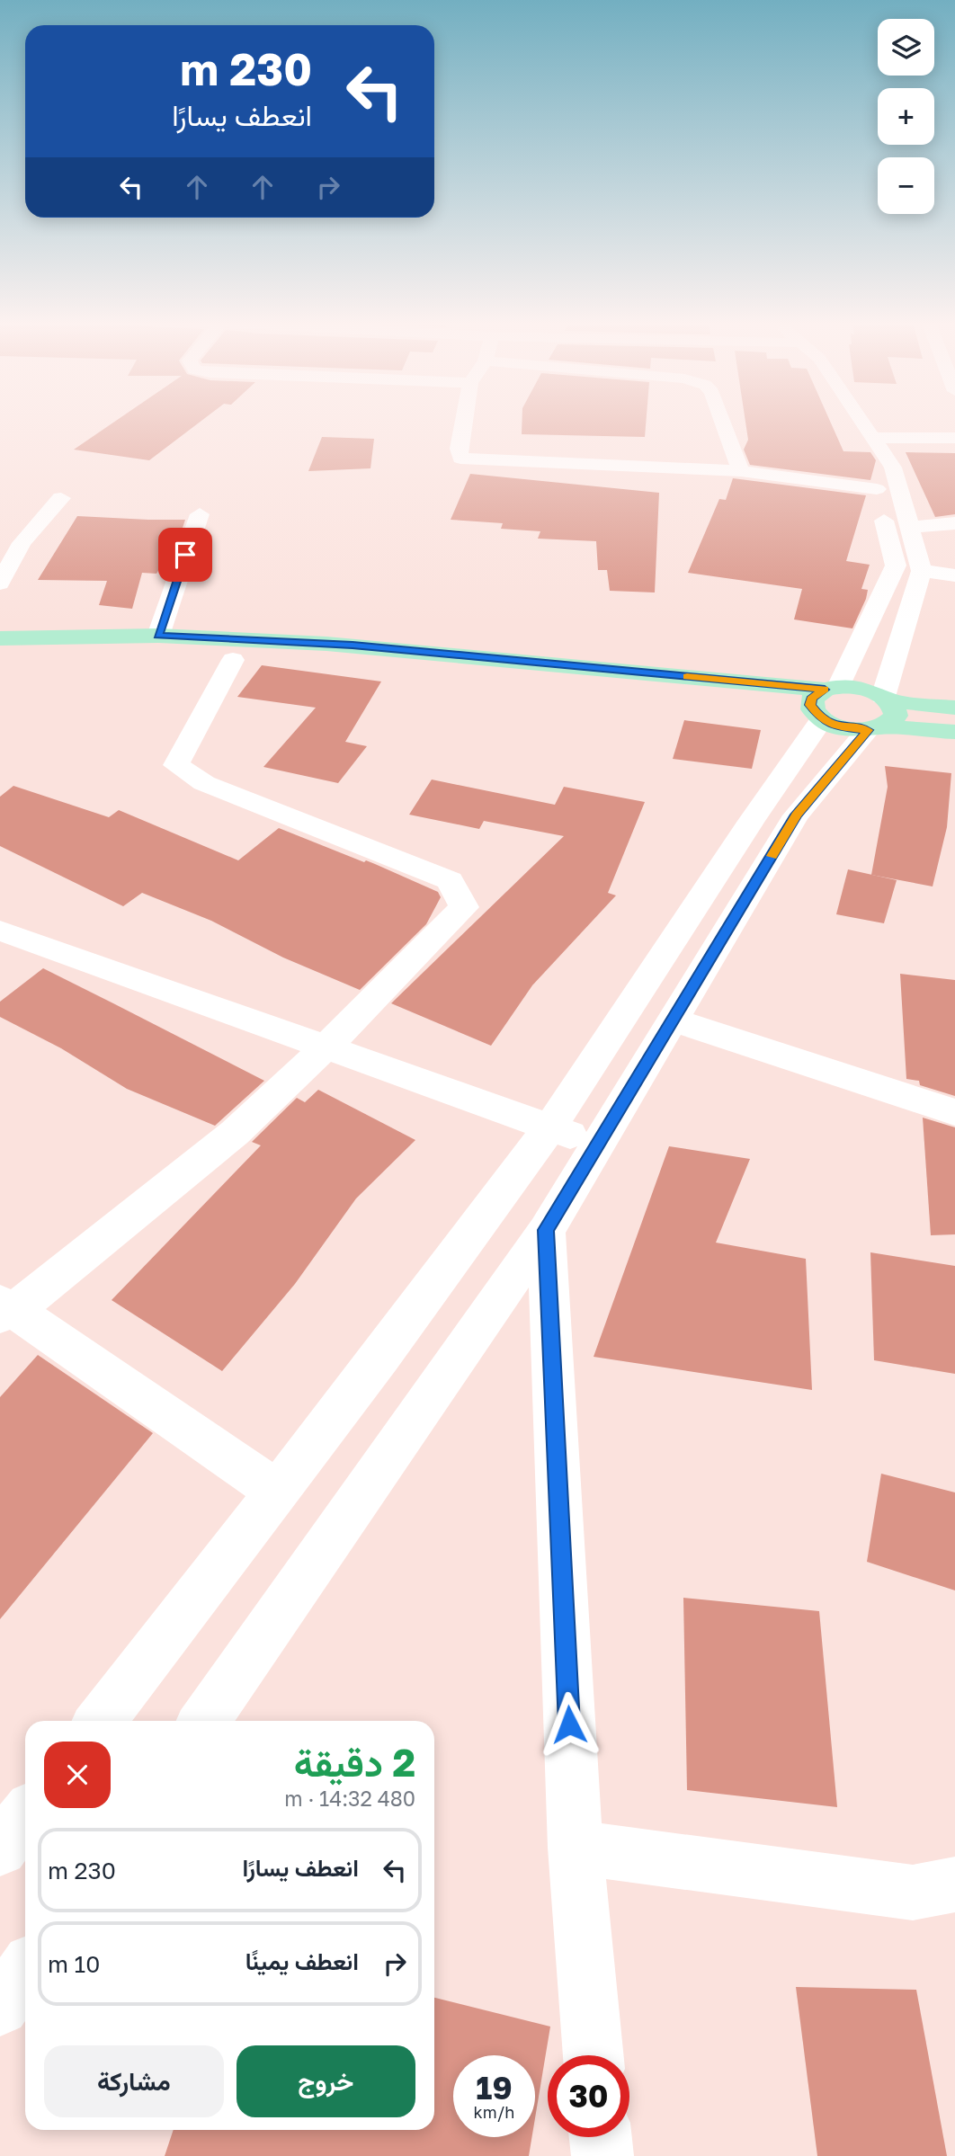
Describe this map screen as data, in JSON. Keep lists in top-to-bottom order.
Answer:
{
  "page": {
    "map_buttons": ["+", "−"],
    "turn": ["230 m", "انعطف يسارًا"],
    "heading": ["2 دقيقة", "480 m · 14:32"],
    "list": [
      {
        "name": "انعطف يسارًا",
        "value": "230 m"
      },
      {
        "name": "انعطف يمينًا",
        "value": "10 m"
      }
    ],
    "buttons": ["خروج", "مشاركة"],
    "speed": "19 km/h",
    "limit": "30"
  }
}
